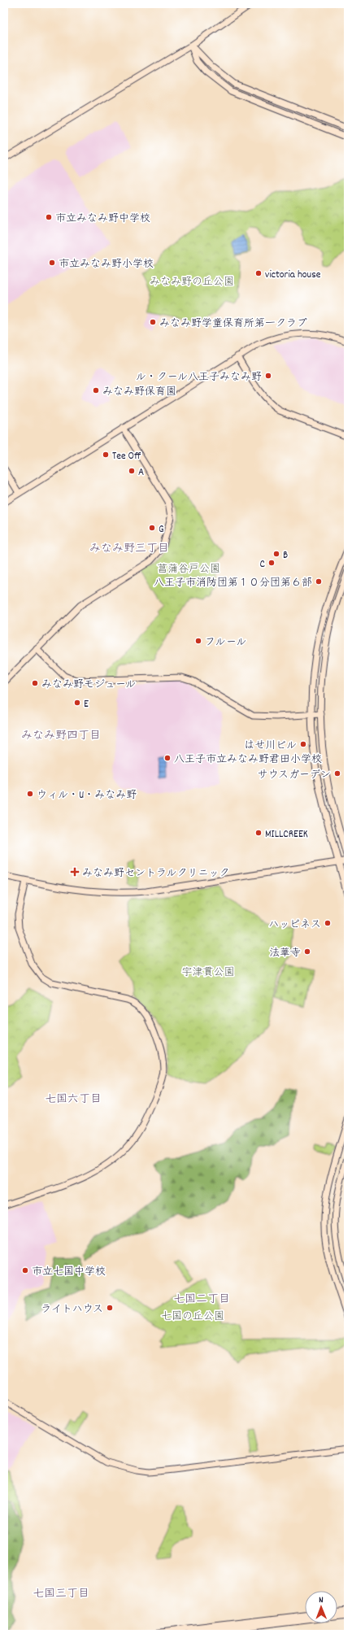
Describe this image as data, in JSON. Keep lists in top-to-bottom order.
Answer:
{
  "districts": [
    "みなみ野三丁目",
    "みなみ野四丁目",
    "七国六丁目",
    "七国二丁目",
    "七国三丁目"
  ],
  "parks": [
    "みなみ野の丘公園",
    "菖蒲谷戸公園",
    "宇津貫公園",
    "七国の丘公園"
  ],
  "places": {
    "other": [
      "市立みなみ野中学校",
      "市立みなみ野小学校",
      "victoria house",
      "みなみ野学童保育所第一クラブ",
      "ル・クール八王子みなみ野",
      "みなみ野保育園",
      "Tee Off",
      "A",
      "G",
      "B",
      "C",
      "八王子市消防団第１０分団第６部",
      "フルール",
      "みなみ野モジュール",
      "E",
      "はせ川ビル",
      "八王子市立みなみ野君田小学校",
      "サウスガーデン",
      "ウィル・U・みなみ野",
      "MILLCREEK",
      "ハッピネス",
      "法華寺",
      "市立七国中学校",
      "ライトハウス"
    ],
    "health": ["みなみ野セントラルクリニック"]
  },
  "north": "top"
}
